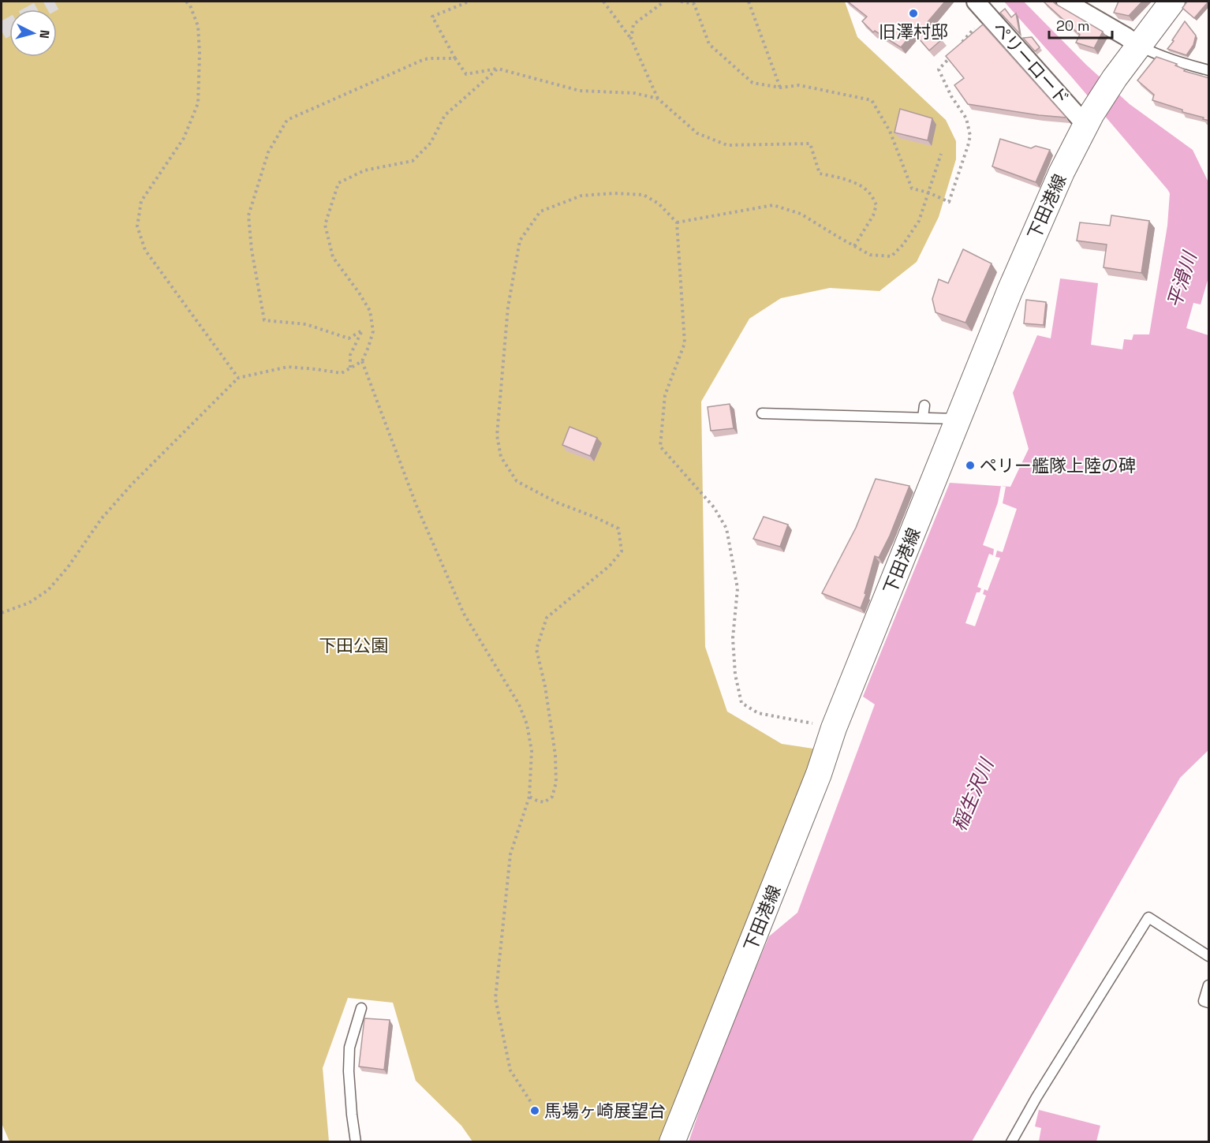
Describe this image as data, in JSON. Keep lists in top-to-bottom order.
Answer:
{
  "streets": {
    "main road": ["下田港線"],
    "street": ["ペリーロード"]
  },
  "crossings": [
    ["ペリーロード", "下田港線"]
  ],
  "water": ["平滑川", "稲生沢川"],
  "parks": ["下田公園"],
  "places": ["旧澤村邸", "ペリー艦隊上陸の碑", "馬場ヶ崎展望台"],
  "scale_bar": "20 m",
  "north": "right"
}
